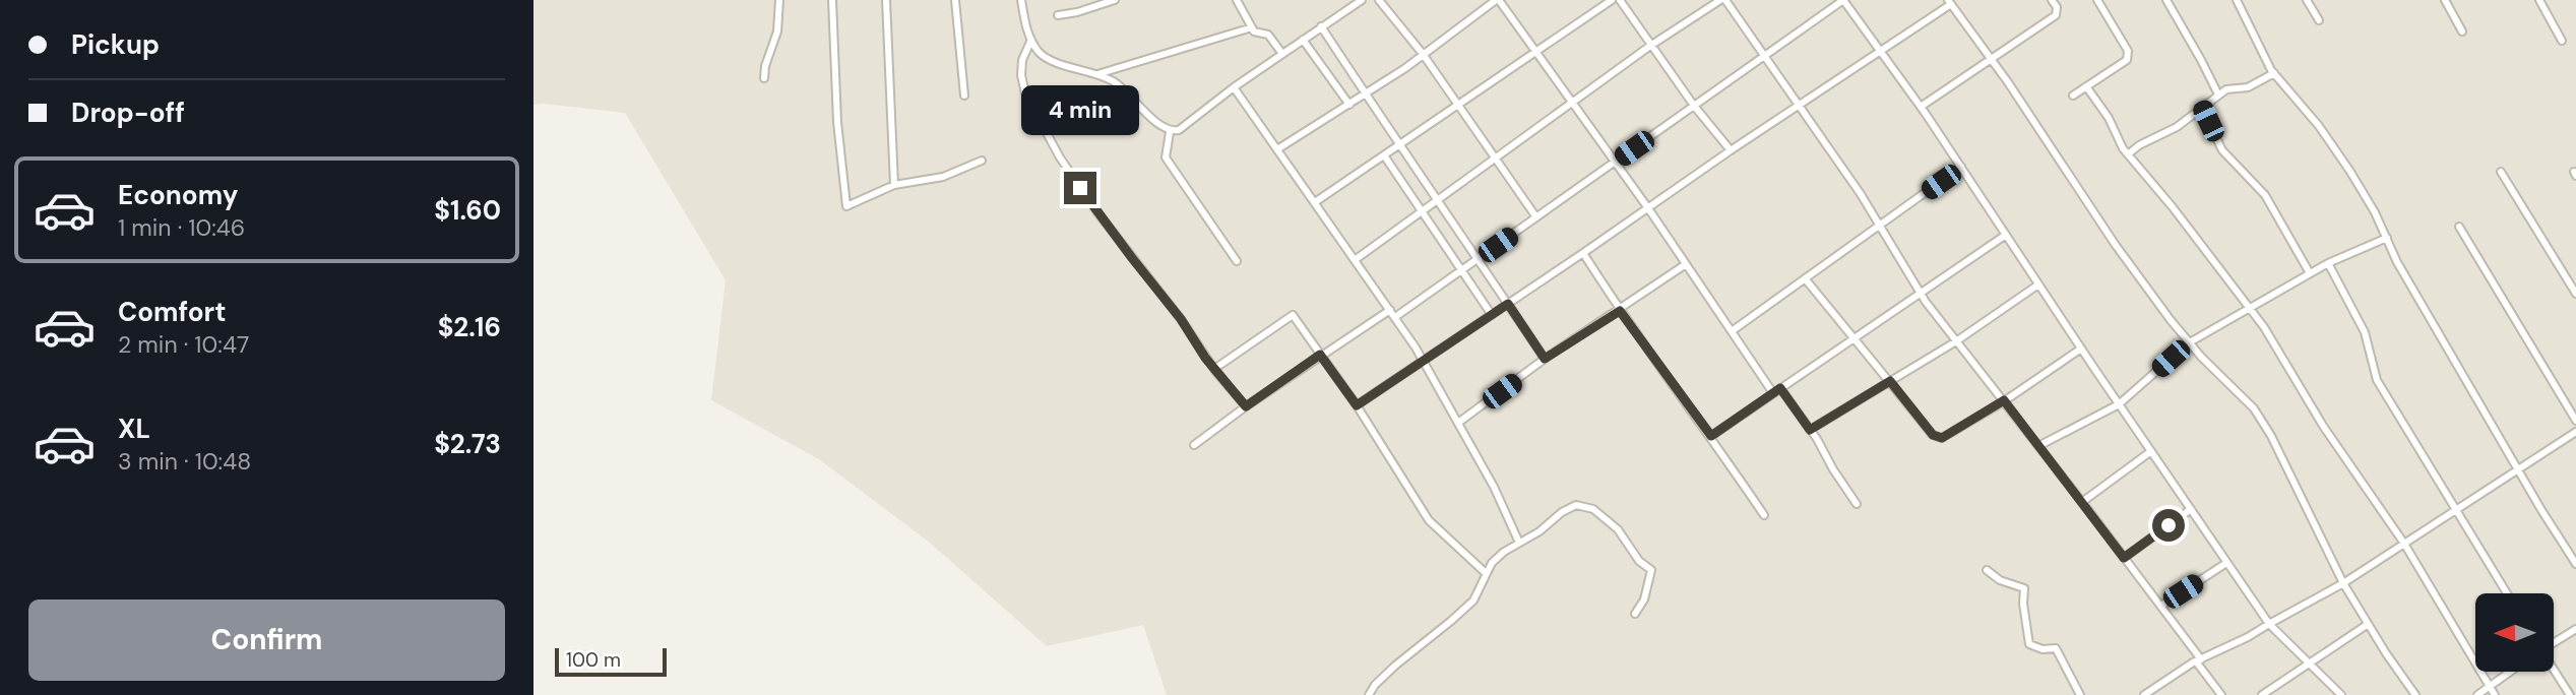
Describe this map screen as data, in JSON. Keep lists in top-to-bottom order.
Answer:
{
  "scale_bar": "100 m",
  "north": "left",
  "page": {
    "banner": ["Pickup", "Drop-off"],
    "bubble": "4 min",
    "list": [
      {
        "name": "Economy",
        "note": "1 min · 10:46",
        "value": "$1.60"
      },
      {
        "name": "Comfort",
        "note": "2 min · 10:47",
        "value": "$2.16"
      },
      {
        "name": "XL",
        "note": "3 min · 10:48",
        "value": "$2.73"
      }
    ],
    "buttons": "Confirm",
    "scale": "100 m"
  }
}
